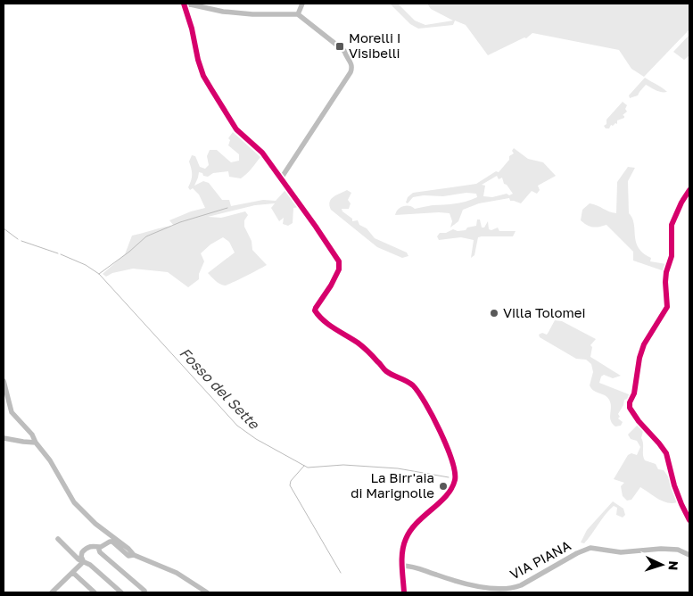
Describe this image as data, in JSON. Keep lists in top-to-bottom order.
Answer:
{
  "streets": {
    "street": ["VIA PIANA"]
  },
  "water": ["Fosso del Sette"],
  "places": {
    "transit": ["Morelli I Visibelli"],
    "other": ["Villa Tolomei", "La Birr'aia di Marignolle"]
  },
  "north": "right"
}
